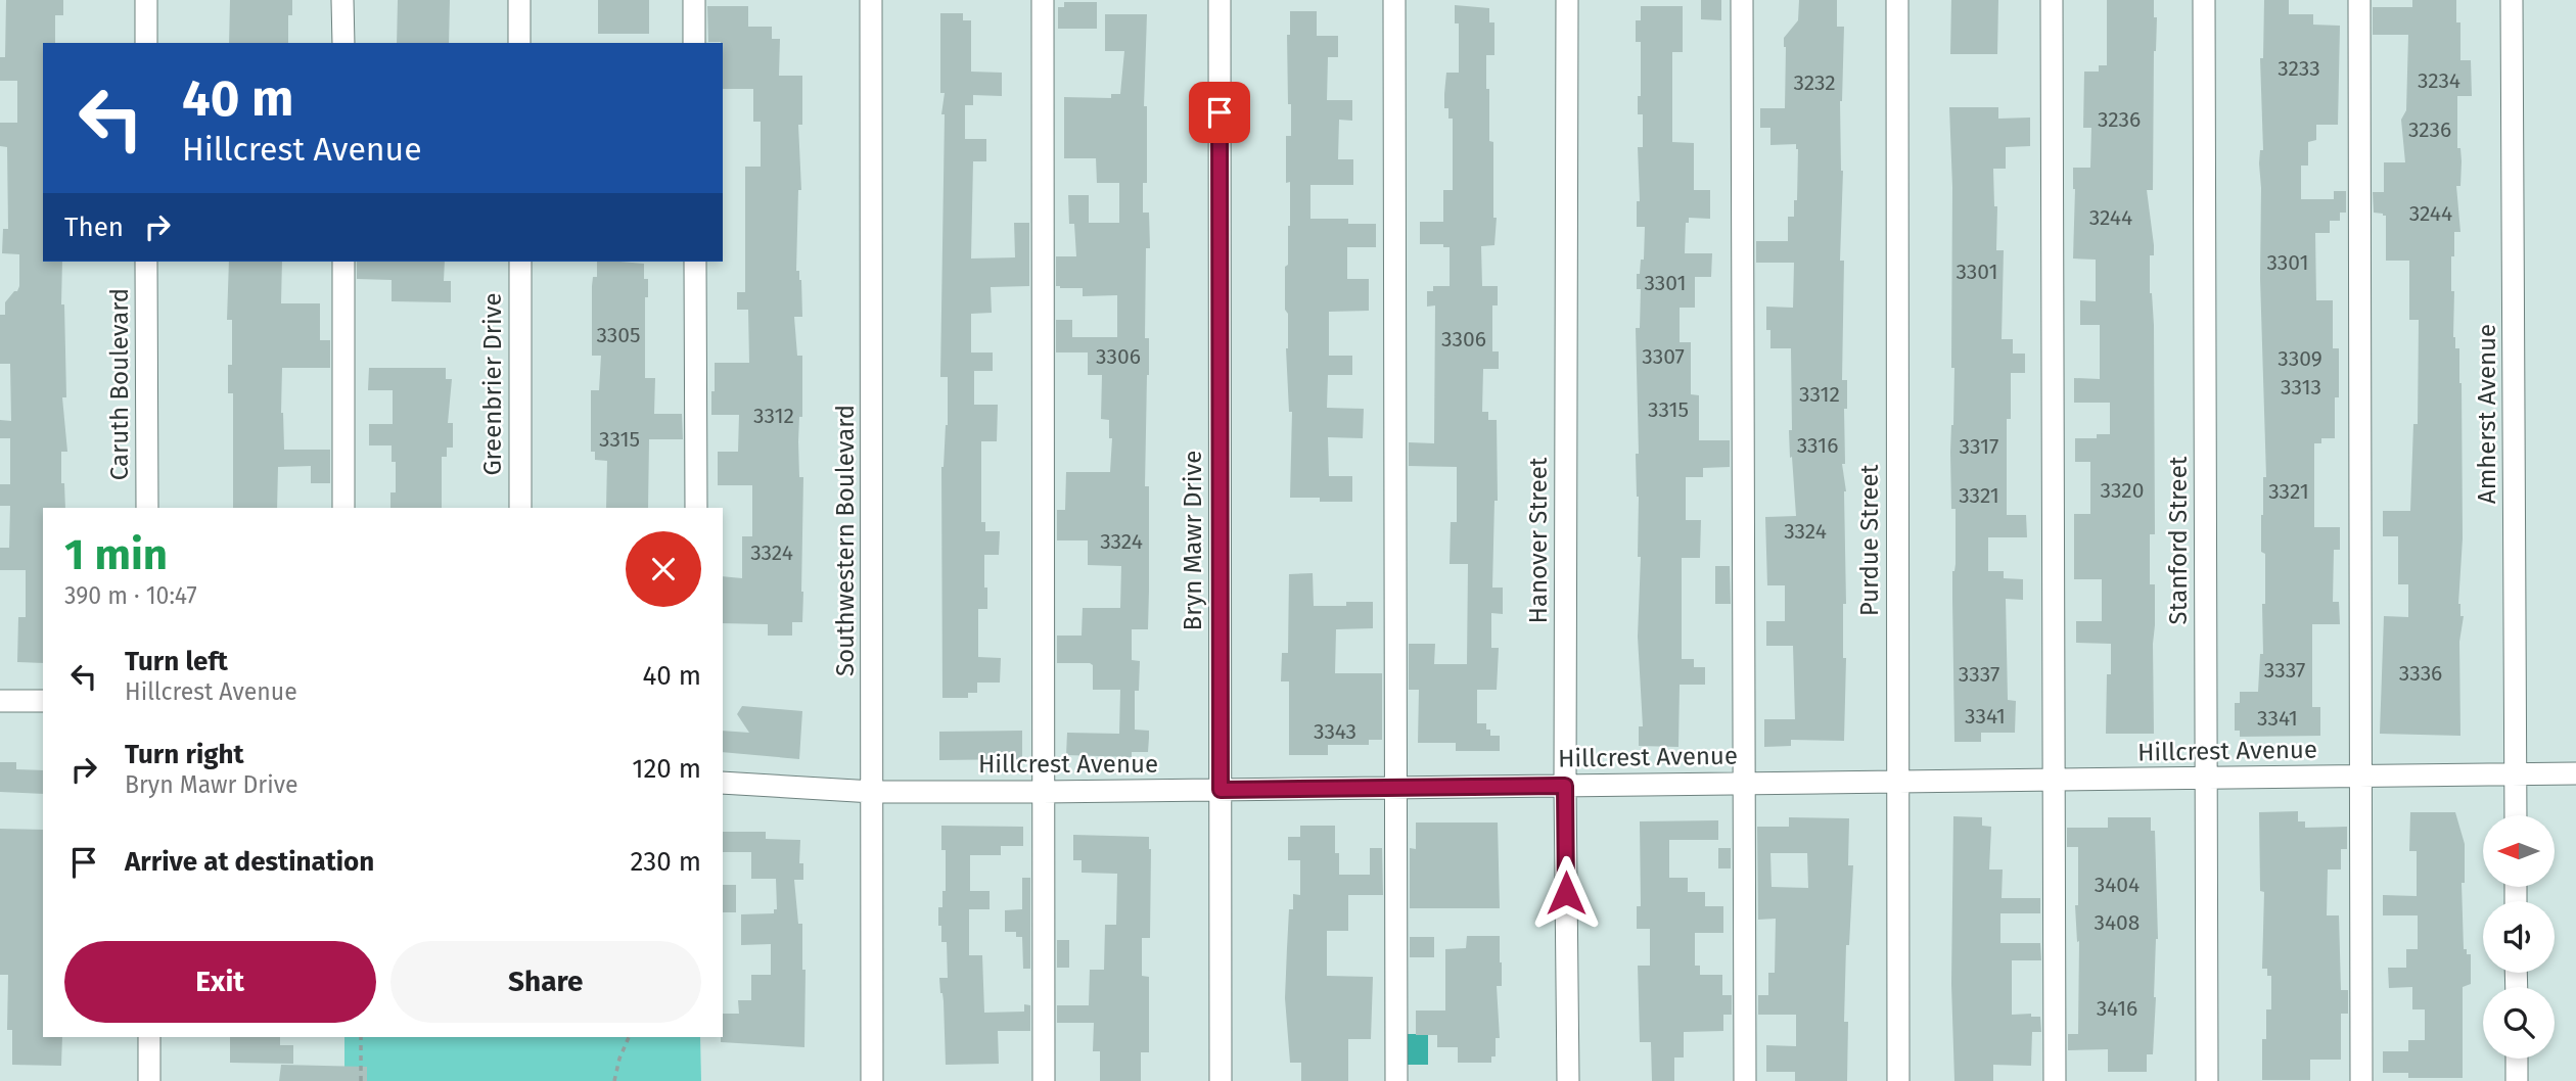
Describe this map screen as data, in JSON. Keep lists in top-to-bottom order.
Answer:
{
  "streets": {
    "street": [
      "Caruth Boulevard",
      "Greenbrier Drive",
      "Amherst Avenue",
      "Southwestern Boulevard",
      "Bryn Mawr Drive",
      "Hanover Street",
      "Purdue Street",
      "Stanford Street",
      "Hillcrest Avenue"
    ]
  },
  "crossings": [
    ["Amherst Avenue", "Hillcrest Avenue"],
    ["Southwestern Boulevard", "Hillcrest Avenue"],
    ["Bryn Mawr Drive", "Hillcrest Avenue"],
    ["Hanover Street", "Hillcrest Avenue"],
    ["Purdue Street", "Hillcrest Avenue"],
    ["Stanford Street", "Hillcrest Avenue"]
  ],
  "house_numbers": [
    "3233",
    "3234",
    "3232",
    "3236",
    "3236",
    "3244",
    "3244",
    "3301",
    "3301",
    "3301",
    "3305",
    "3306",
    "3306",
    "3307",
    "3309",
    "3313",
    "3312",
    "3315",
    "3312",
    "3315",
    "3316",
    "3317",
    "3320",
    "3321",
    "3321",
    "3324",
    "3324",
    "3324",
    "3337",
    "3336",
    "3337",
    "3341",
    "3341",
    "3343",
    "3404",
    "3408",
    "3416"
  ],
  "north": "left",
  "page": {
    "turn": ["40 m", "Hillcrest Avenue"],
    "then": "Then",
    "heading": ["1 min", "390 m · 10:47"],
    "list": [
      {
        "name": "Turn left",
        "note": "Hillcrest Avenue",
        "value": "40 m"
      },
      {
        "name": "Turn right",
        "note": "Bryn Mawr Drive",
        "value": "120 m"
      },
      {
        "name": "Arrive at destination",
        "value": "230 m"
      }
    ],
    "buttons": ["Exit", "Share"]
  }
}
